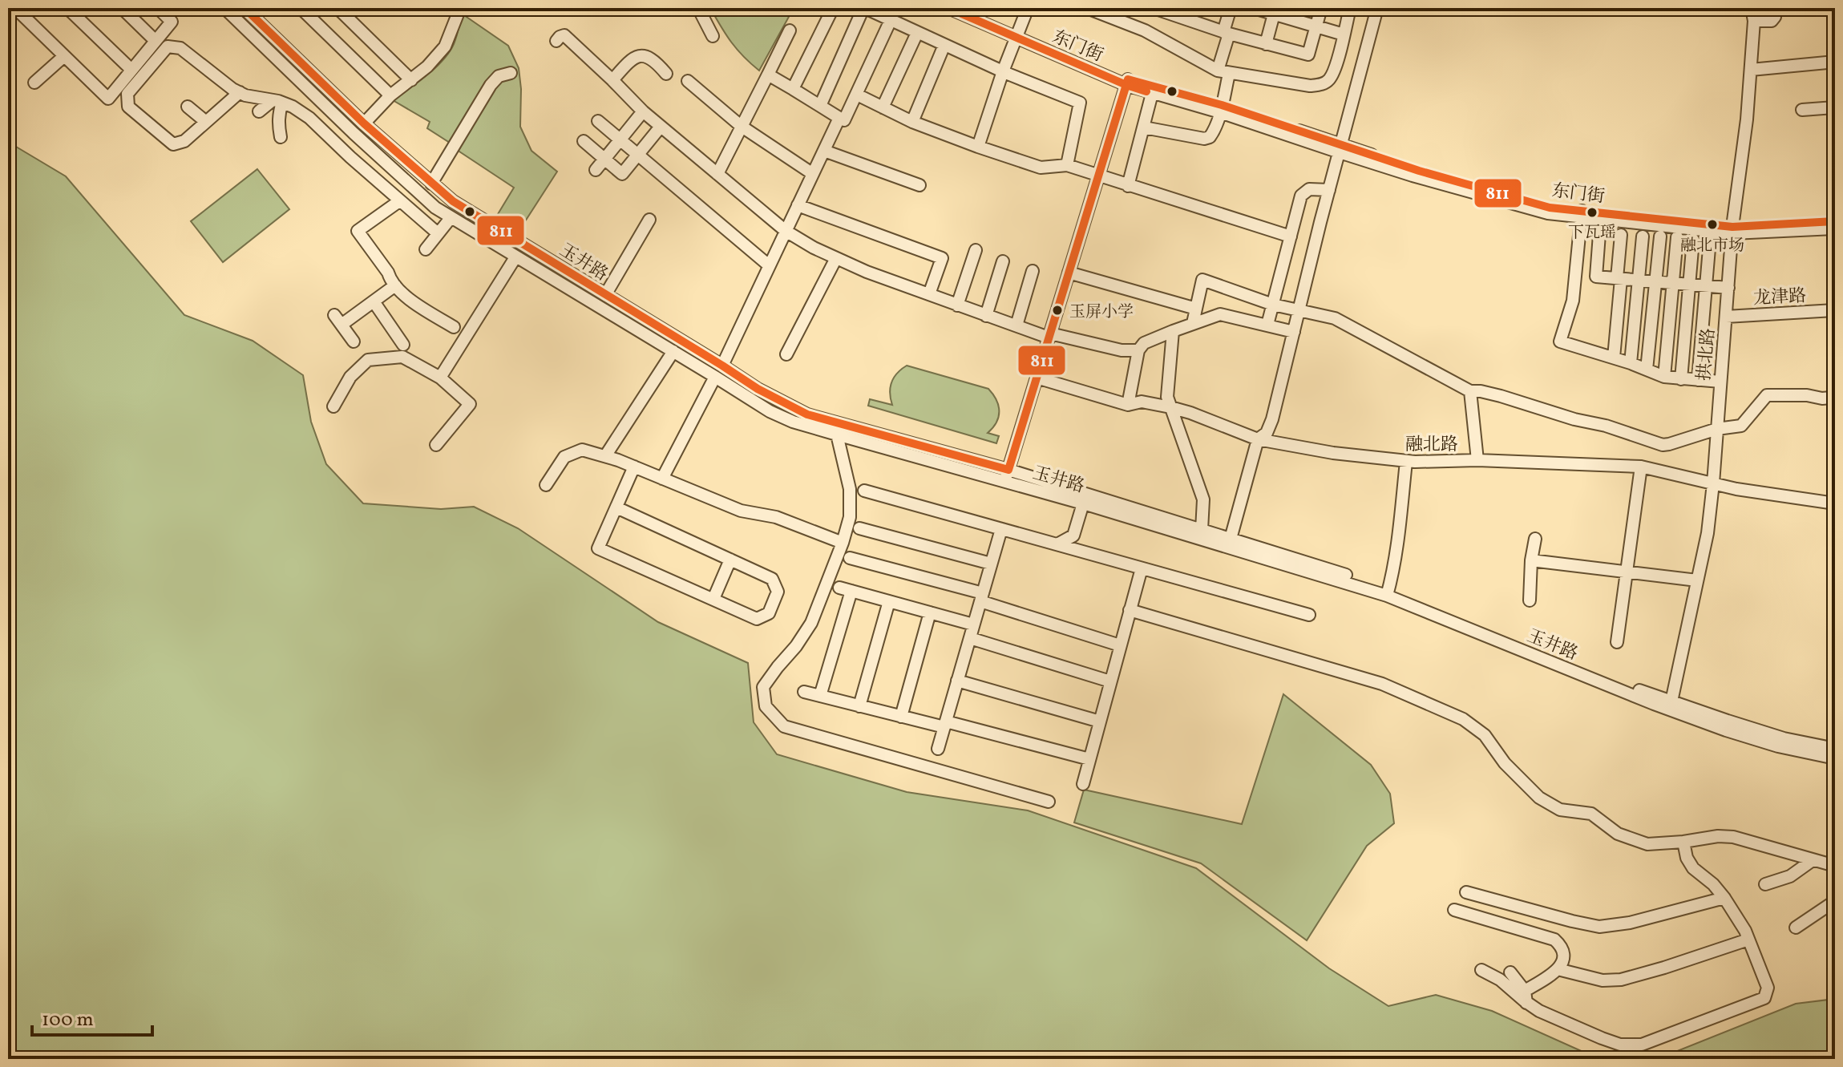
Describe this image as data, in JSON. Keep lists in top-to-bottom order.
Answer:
{
  "streets": {
    "street": [
      "东门街",
      "玉井路",
      "龙津路",
      "拱北路",
      "融北路"
    ]
  },
  "crossings": [
    ["东门街", "拱北路"],
    ["玉井路", "拱北路"],
    ["龙津路", "拱北路"],
    ["拱北路", "融北路"]
  ],
  "places": ["下瓦瑶", "融北市场", "玉屏小学"],
  "lines": ["transit line 811"],
  "scale_bar": "100 m"
}
